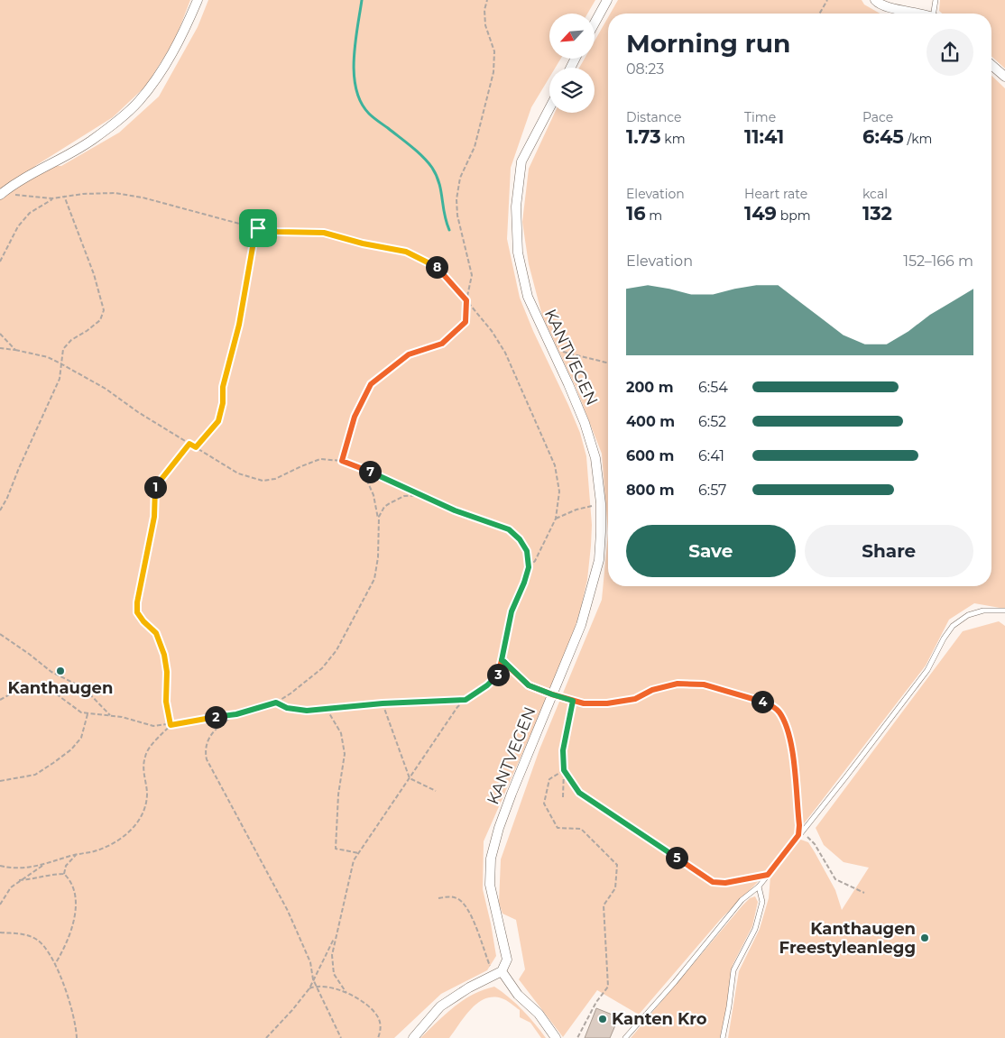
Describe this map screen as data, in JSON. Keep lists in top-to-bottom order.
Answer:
{
  "streets": {
    "street": ["KANTVEGEN"]
  },
  "places": ["Kanthaugen", "Kanthaugen Freestyleanlegg", "Kanten Kro"],
  "north": "bottom left",
  "page": {
    "heading": ["Morning run", "08:23"],
    "stats": [
      ["Distance", "1.73 km"],
      ["Time", "11:41"],
      ["Pace", "6:45 /km"],
      ["Elevation", "16 m"],
      ["Heart rate", "149 bpm"],
      ["kcal", "132"]
    ],
    "chart": ["Elevation", "152–166 m"],
    "pins": [
      "8",
      "7",
      "1",
      "3",
      "4",
      "2",
      "5"
    ],
    "list": [
      {
        "name": "200 m",
        "note": "6:54"
      },
      {
        "name": "400 m",
        "note": "6:52"
      },
      {
        "name": "600 m",
        "note": "6:41"
      },
      {
        "name": "800 m",
        "note": "6:57"
      }
    ],
    "buttons": ["Save", "Share"]
  }
}
